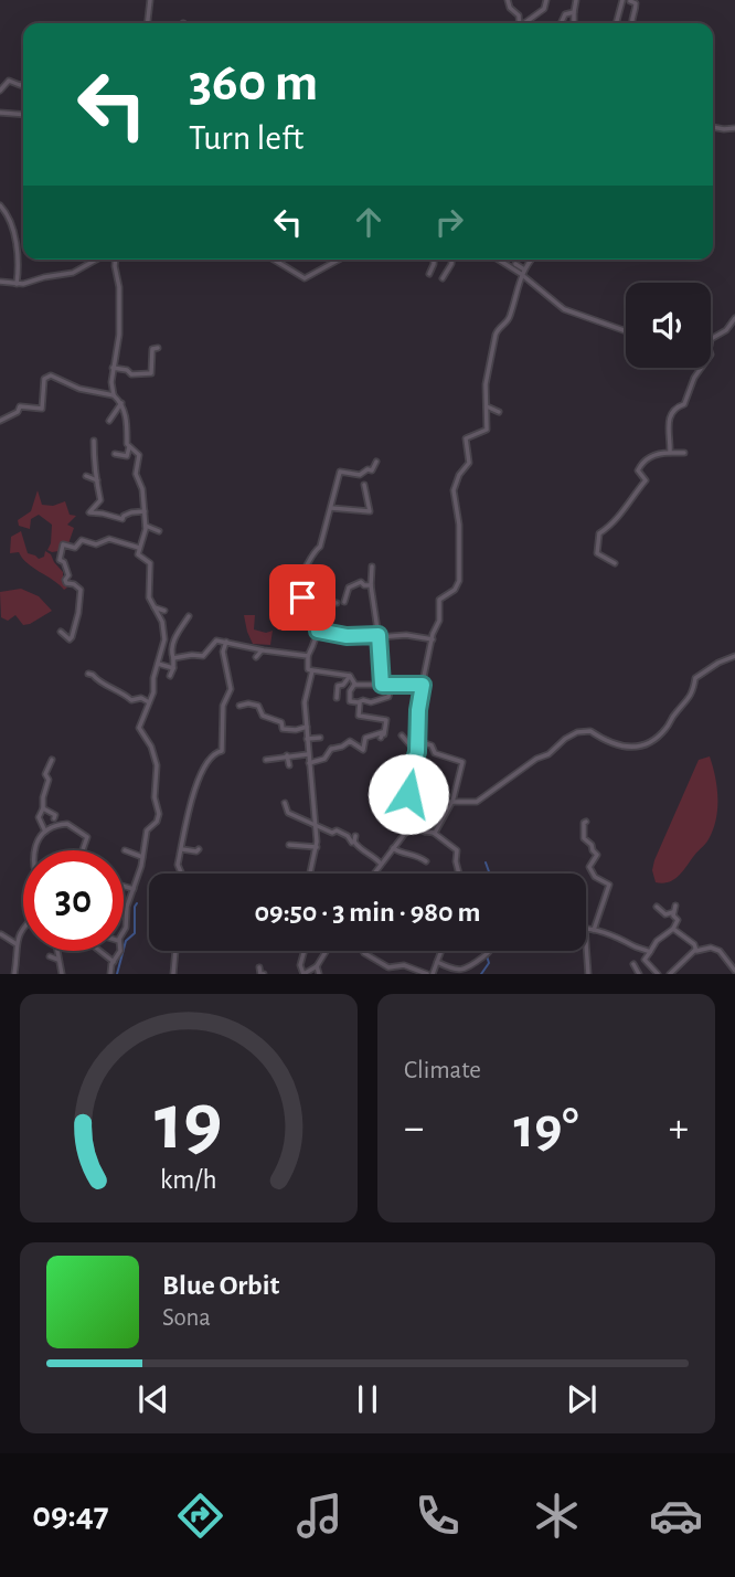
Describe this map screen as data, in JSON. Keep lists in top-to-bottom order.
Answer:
{
  "page": {
    "turn": ["360 m", "Turn left"],
    "limit": "30",
    "trip": "09:50 · 3 min · 980 m",
    "tile": "Climate",
    "heat": ["−", "19°", "+"],
    "song": ["Blue Orbit", "Sona"],
    "tabs": "09:47",
    "gauge": ["19", "km/h"]
  }
}
